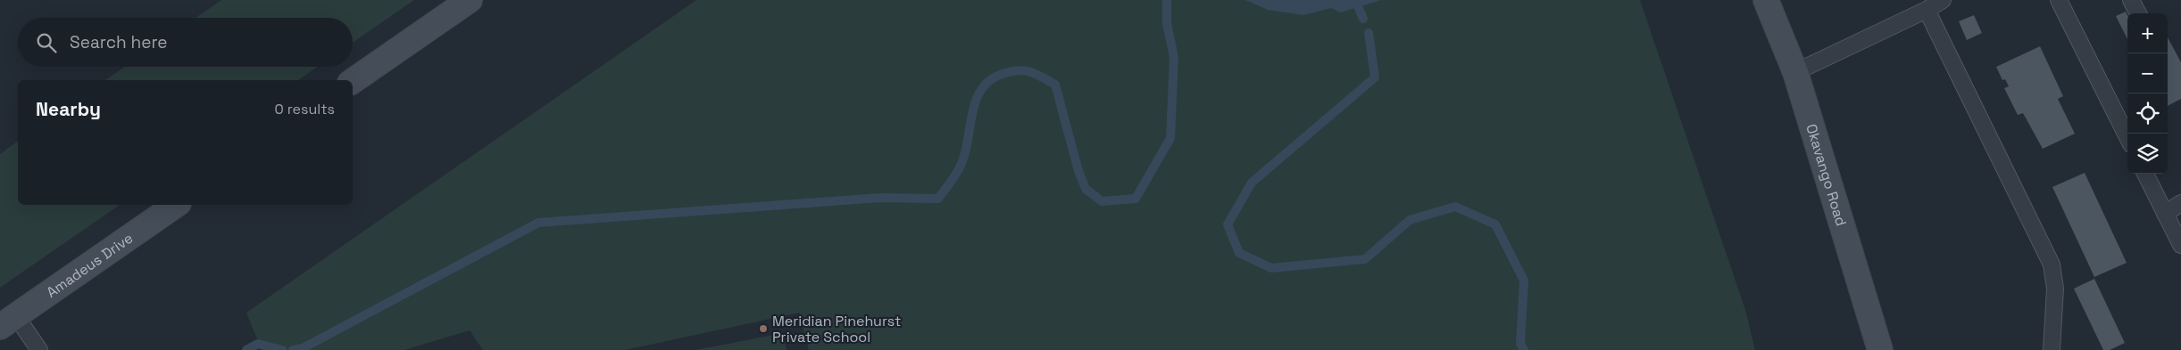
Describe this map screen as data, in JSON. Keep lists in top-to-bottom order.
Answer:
{
  "streets": {
    "main road": ["Okavango Road", "Amadeus Drive"]
  },
  "places": ["Meridian Pinehurst Private School"],
  "page": {
    "map_buttons": ["+", "−"],
    "search": "Search here",
    "heading": ["Nearby", "0 results"]
  }
}
